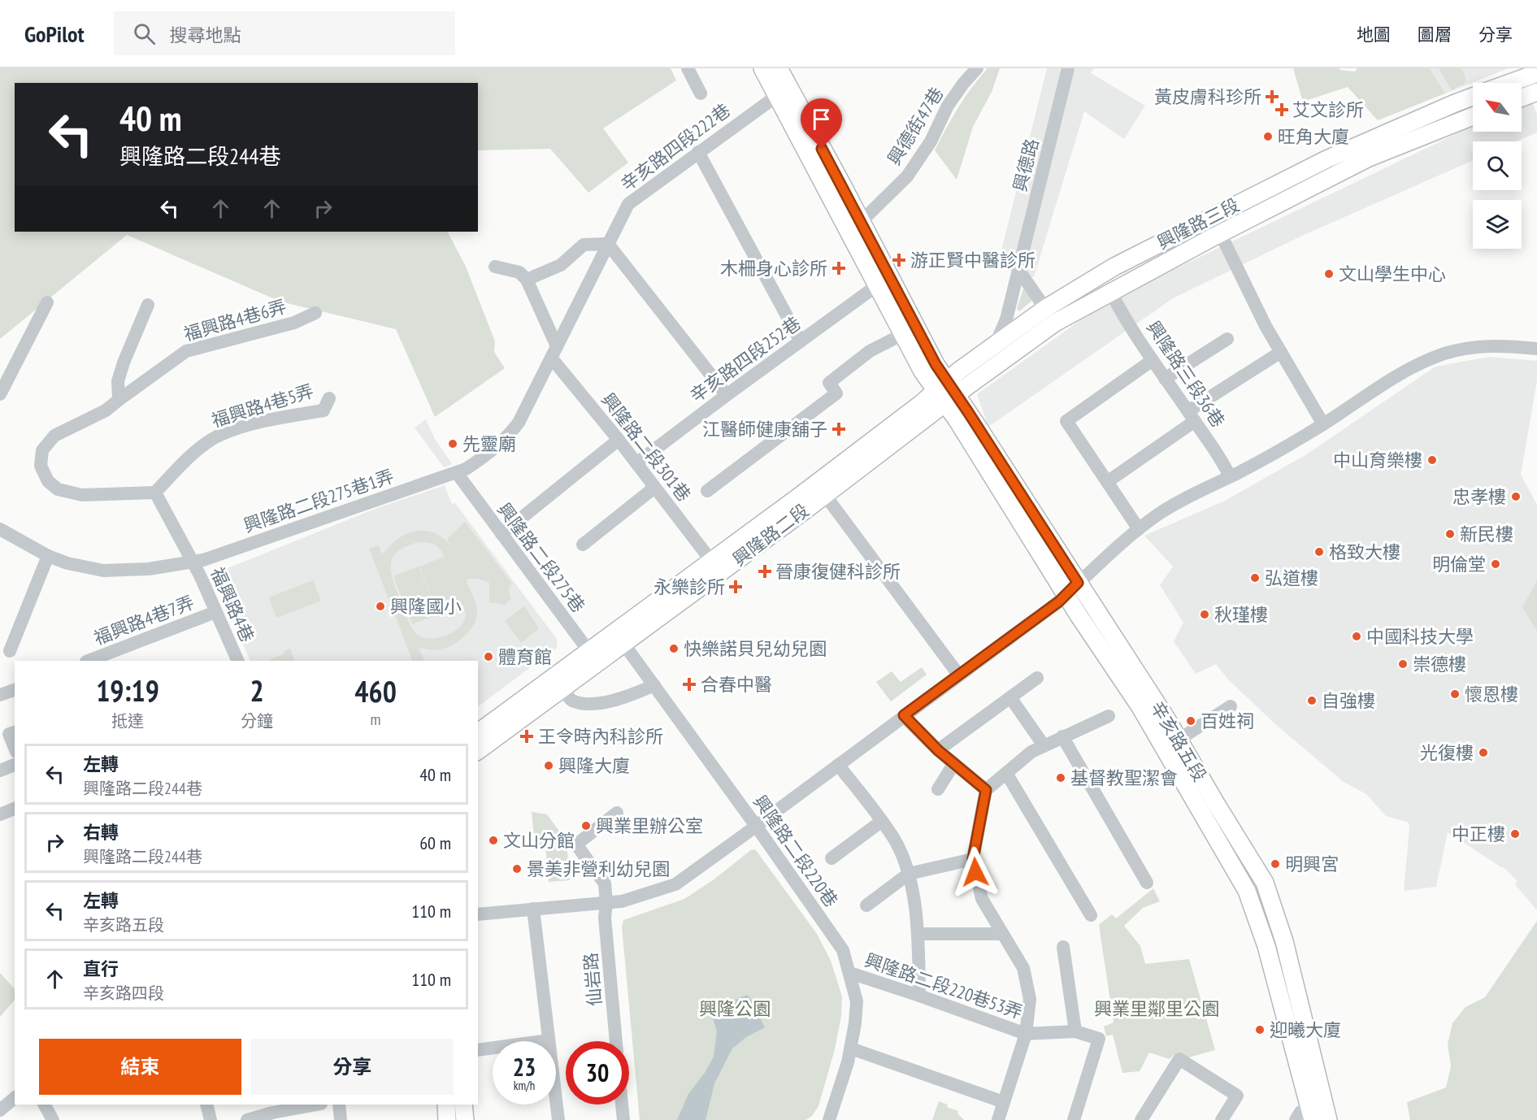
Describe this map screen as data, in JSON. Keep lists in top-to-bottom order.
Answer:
{
  "streets": {
    "main road": ["興隆路三段", "興隆路二段", "辛亥路五段"],
    "street": [
      "興德街47巷",
      "辛亥路四段222巷",
      "興德路",
      "福興路4巷6弄",
      "辛亥路四段252巷",
      "興隆路三段36巷",
      "福興路4巷5弄",
      "興隆路二段301巷",
      "興隆路二段275巷1弄",
      "興隆路二段275巷",
      "福興路4巷",
      "福興路4巷7弄",
      "興隆路二段220巷",
      "仙岩路",
      "興隆路二段220巷53弄"
    ]
  },
  "crossings": [
    ["辛亥路四段222巷", "興隆路二段301巷"],
    ["辛亥路四段222巷", "興隆路二段275巷1弄"],
    ["興德路", "興隆路三段"],
    ["興隆路三段", "興隆路三段36巷"],
    ["興隆路三段", "興隆路二段"],
    ["興隆路三段", "辛亥路五段"],
    ["福興路4巷6弄", "福興路4巷5弄"],
    ["辛亥路四段252巷", "興隆路二段301巷"],
    ["興隆路二段301巷", "興隆路二段275巷1弄"],
    ["興隆路二段301巷", "興隆路二段"],
    ["興隆路二段275巷1弄", "興隆路二段275巷"],
    ["興隆路二段275巷1弄", "福興路4巷"],
    ["興隆路二段", "興隆路二段275巷"],
    ["興隆路二段", "辛亥路五段"],
    ["興隆路二段", "興隆路二段220巷"],
    ["福興路4巷", "福興路4巷7弄"],
    ["興隆路二段220巷", "興隆路二段220巷53弄"]
  ],
  "parks": ["興隆公園", "興業里鄰里公園"],
  "places": {
    "health": [
      "黃皮膚科珍所",
      "艾文診所",
      "游正賢中醫診所",
      "木柵身心診所",
      "江醫師健康舖子",
      "晉康復健科診所",
      "永樂診所",
      "合春中醫",
      "王令時內科診所"
    ],
    "other": [
      "旺角大廈",
      "文山學生中心",
      "先靈廟",
      "中山育樂樓",
      "忠孝樓",
      "新民樓",
      "格致大樓",
      "明倫堂",
      "弘道樓",
      "興隆國小",
      "秋瑾樓",
      "中國科技大學",
      "快樂諾貝兒幼兒園",
      "體育館",
      "崇德樓",
      "懷恩樓",
      "自強樓",
      "百姓祠",
      "光復樓",
      "興隆大廈",
      "基督教聖潔會",
      "興業里辦公室",
      "中正樓",
      "文山分館",
      "明興宮",
      "景美非營利幼兒園",
      "迎曦大廈"
    ]
  },
  "north": "top left",
  "page": {
    "header": "GoPilot",
    "search": "搜尋地點",
    "nav": ["地圖", "圖層", "分享"],
    "turn": ["40 m", "興隆路二段244巷"],
    "eta": [
      "19:19",
      "抵達",
      "2",
      "分鐘",
      "460",
      "m"
    ],
    "list": [
      {
        "name": "左轉",
        "note": "興隆路二段244巷",
        "value": "40 m"
      },
      {
        "name": "右轉",
        "note": "興隆路二段244巷",
        "value": "60 m"
      },
      {
        "name": "左轉",
        "note": "辛亥路五段",
        "value": "110 m"
      },
      {
        "name": "直行",
        "note": "辛亥路四段",
        "value": "110 m"
      }
    ],
    "buttons": ["結束", "分享"],
    "speed": "23 km/h",
    "limit": "30"
  }
}
